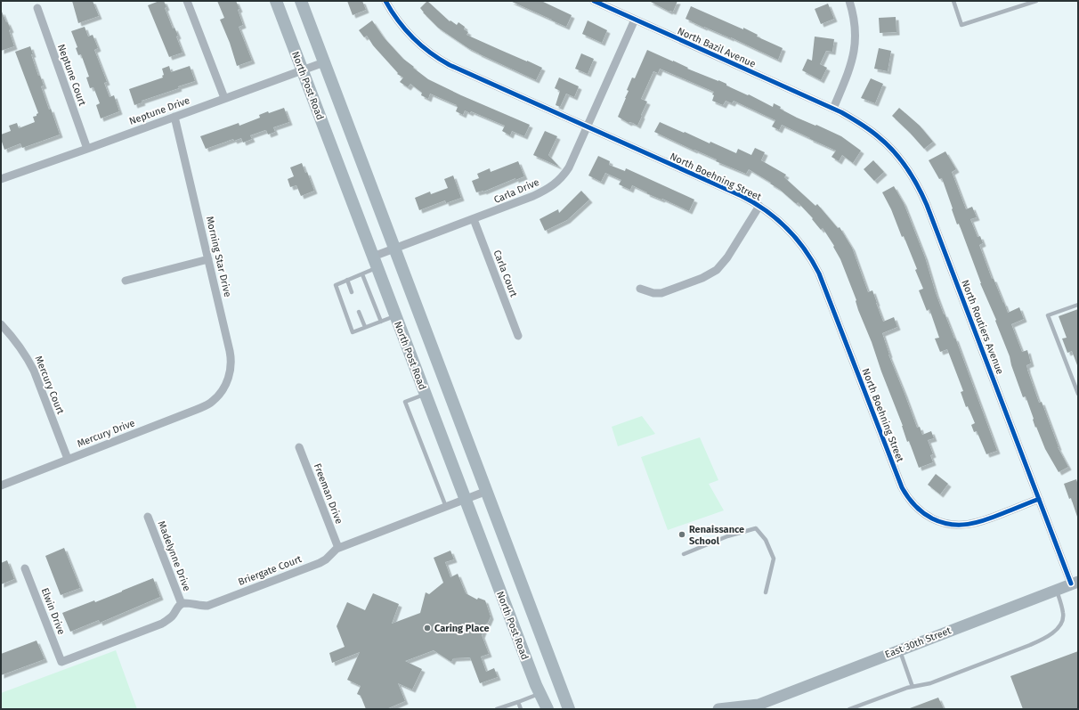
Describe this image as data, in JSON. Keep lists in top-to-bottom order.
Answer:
{
  "streets": {
    "main road": ["North Post Road", "East 30th Street"],
    "street": [
      "North Bazil Avenue",
      "Neptune Court",
      "Neptune Drive",
      "North Boehning Street",
      "Carla Drive",
      "Morning Star Drive",
      "Carla Court",
      "North Routiers Avenue",
      "Mercury Court",
      "Mercury Drive",
      "Freeman Drive",
      "Madelynne Drive",
      "Briergate Court",
      "Elwin Drive"
    ]
  },
  "crossings": [
    ["North Bazil Avenue", "Carla Drive"],
    ["North Bazil Avenue", "North Routiers Avenue"],
    ["Neptune Court", "Neptune Drive"],
    ["North Post Road", "Neptune Drive"],
    ["North Post Road", "Carla Drive"],
    ["North Post Road", "Briergate Court"],
    ["Neptune Drive", "Morning Star Drive"],
    ["North Boehning Street", "Carla Drive"],
    ["North Boehning Street", "North Routiers Avenue"],
    ["Carla Drive", "Carla Court"],
    ["Morning Star Drive", "Mercury Drive"],
    ["North Routiers Avenue", "East 30th Street"],
    ["Mercury Court", "Mercury Drive"],
    ["Freeman Drive", "Briergate Court"],
    ["Madelynne Drive", "Briergate Court"],
    ["Madelynne Drive", "Elwin Drive"],
    ["Briergate Court", "Elwin Drive"]
  ],
  "places": ["Renaissance School", "Caring Place"]
}
